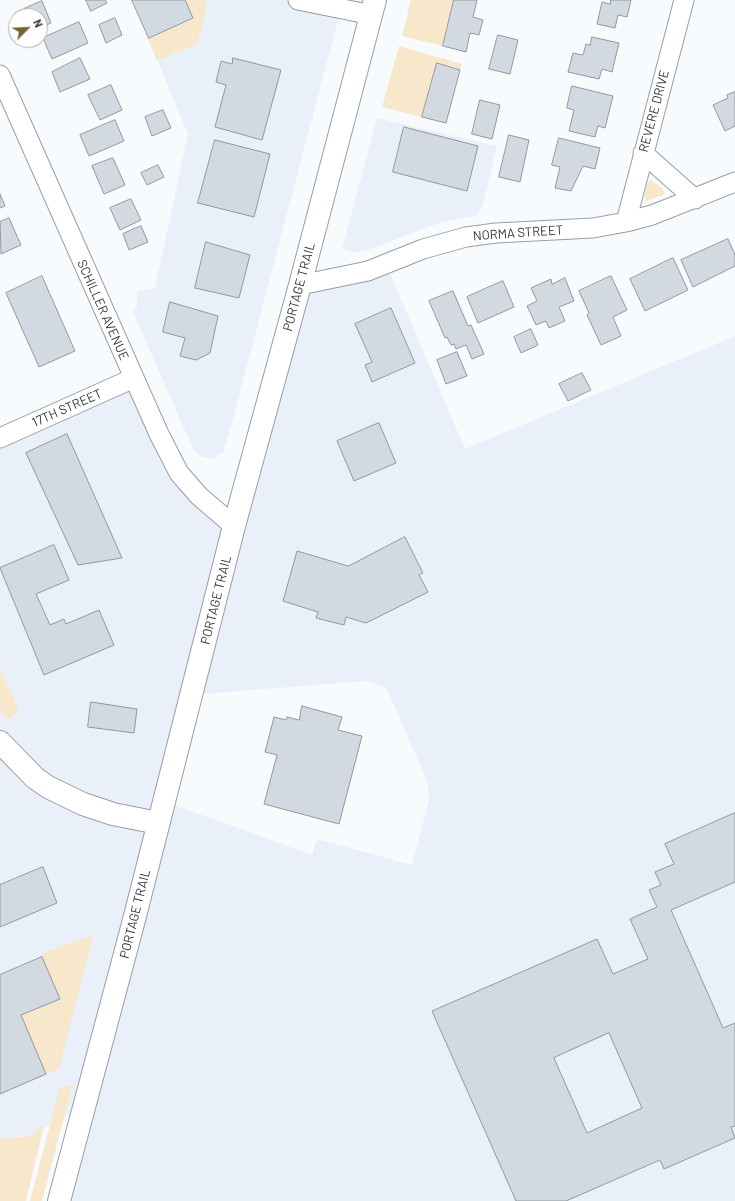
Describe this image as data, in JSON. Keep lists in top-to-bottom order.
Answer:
{
  "streets": {
    "main road": ["PORTAGE TRAIL"],
    "street": [
      "REVERE DRIVE",
      "NORMA STREET",
      "SCHILLER AVENUE",
      "17TH STREET"
    ]
  },
  "crossings": [
    ["REVERE DRIVE", "NORMA STREET"],
    ["NORMA STREET", "PORTAGE TRAIL"],
    ["PORTAGE TRAIL", "SCHILLER AVENUE"],
    ["SCHILLER AVENUE", "17TH STREET"]
  ],
  "north": "top right"
}
